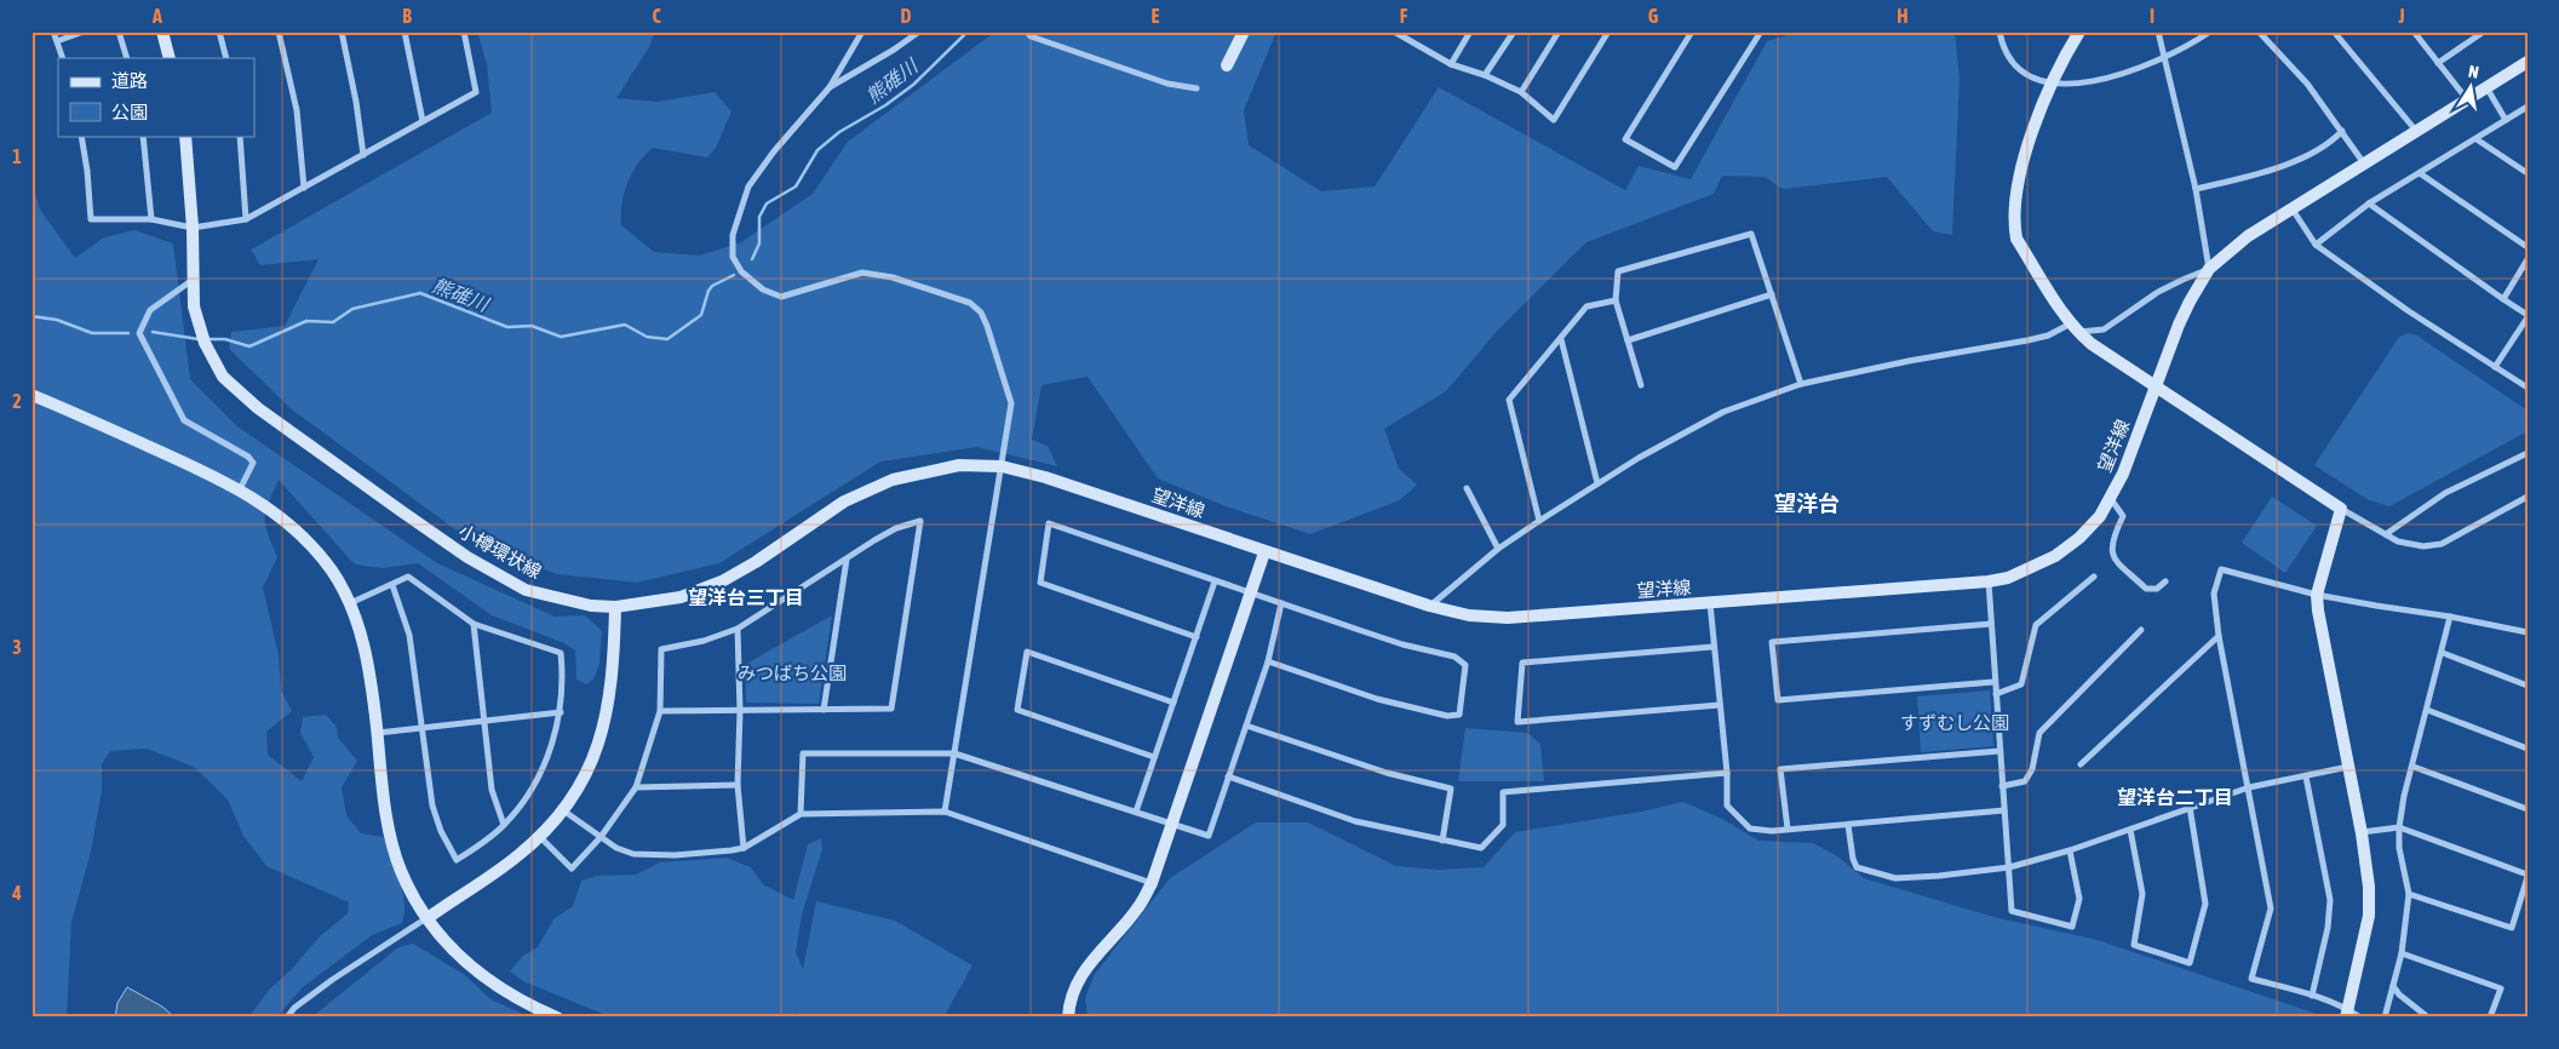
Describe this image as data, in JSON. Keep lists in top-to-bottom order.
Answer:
{
  "streets": {
    "street": ["望洋線", "小樽環状線"]
  },
  "crossings": [
    ["望洋線", "小樽環状線"]
  ],
  "districts": ["望洋台", "望洋台三丁目", "望洋台二丁目"],
  "water": ["熊碓川"],
  "parks": ["みつばち公園", "すずむし公園"],
  "legend": ["道路", "公園"],
  "north": "top",
  "grid": {
    "columns": [
      "A",
      "B",
      "C",
      "D",
      "E",
      "F",
      "G",
      "H",
      "I",
      "J"
    ],
    "rows": [
      "1",
      "2",
      "3",
      "4"
    ]
  }
}
